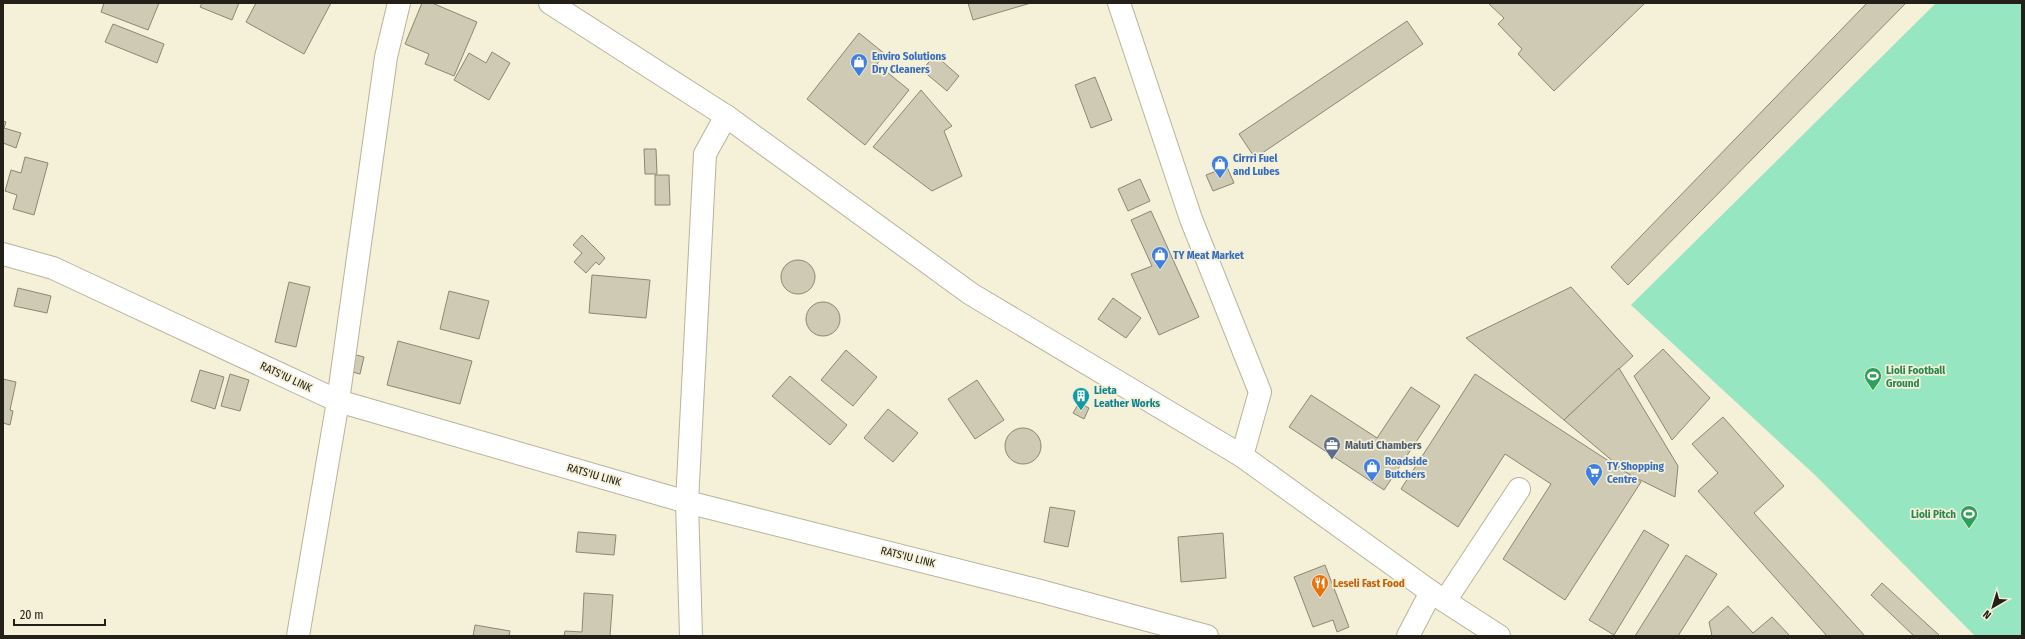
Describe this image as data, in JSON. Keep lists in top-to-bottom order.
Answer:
{
  "streets": {
    "street": ["RATS'IU LINK"]
  },
  "places": {
    "shop": [
      "Enviro Solutions Dry Cleaners",
      "Cirrri Fuel and Lubes",
      "TY Meat Market",
      "Roadside Butchers"
    ],
    "sports": ["Lioli Football Ground", "Lioli Pitch"],
    "building": ["Lieta Leather Works"],
    "office": ["Maluti Chambers"],
    "supermarket": ["TY Shopping Centre"],
    "restaurant": ["Leseli Fast Food"]
  },
  "scale_bar": "20 m",
  "north": "bottom left"
}
